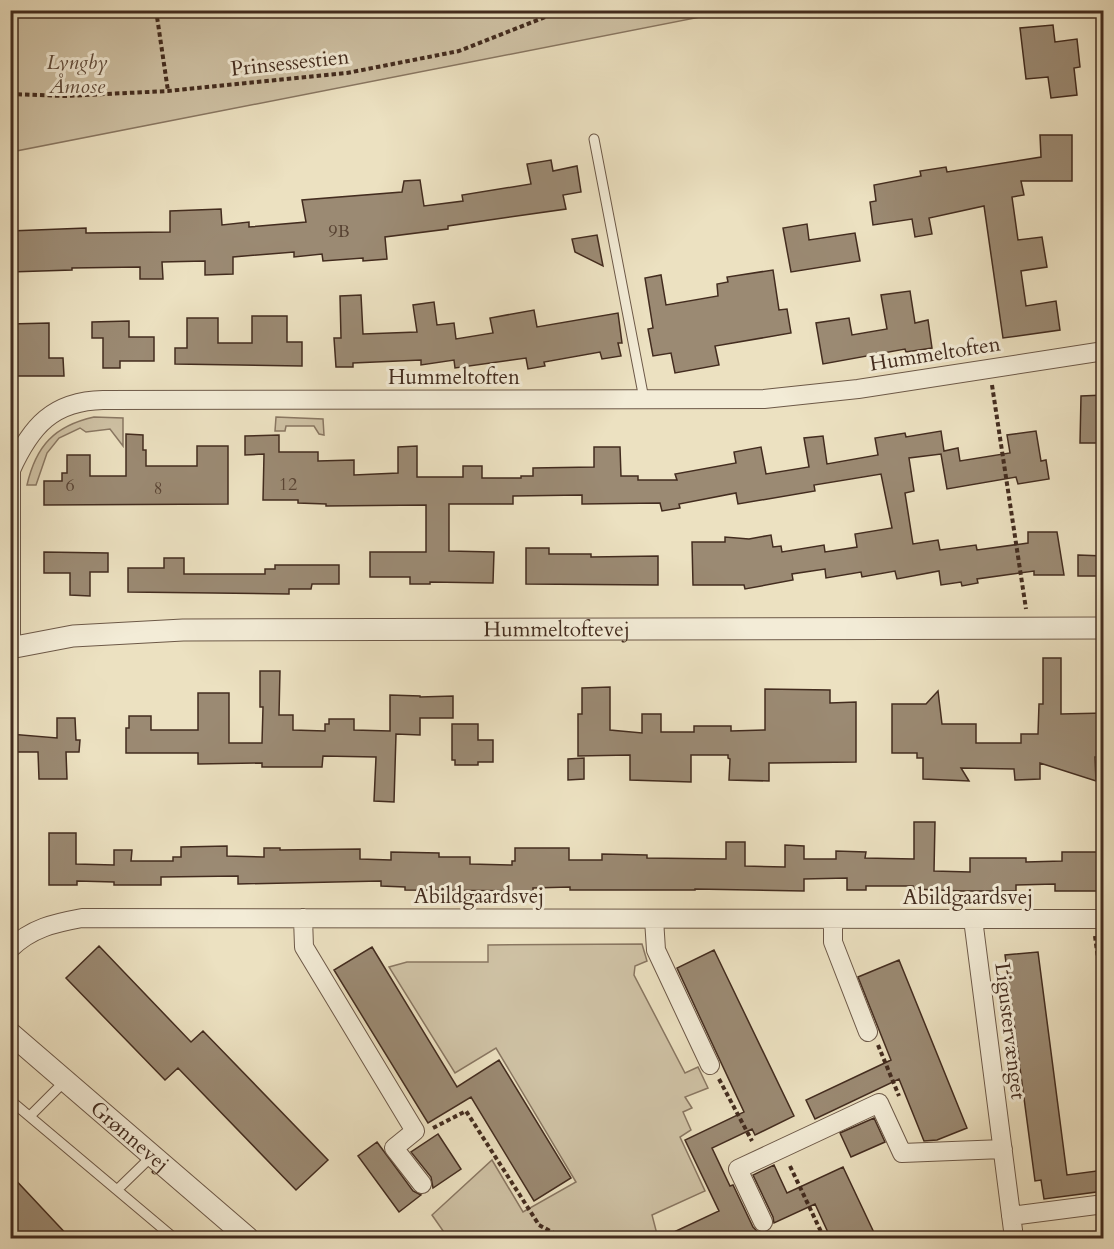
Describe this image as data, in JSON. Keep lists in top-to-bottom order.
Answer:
{
  "streets": {
    "street": [
      "Hummeltoften",
      "Hummeltoftevej",
      "Abildgaardsvej",
      "Ligustervænget",
      "Grønnevej"
    ],
    "path": ["Prinsessestien"]
  },
  "crossings": [
    ["Hummeltoften", "Hummeltoftevej"],
    ["Abildgaardsvej", "Ligustervænget"]
  ],
  "parks": ["Lyngby Åmose"],
  "house_numbers": [
    "9B",
    "12",
    "6",
    "8"
  ]
}
